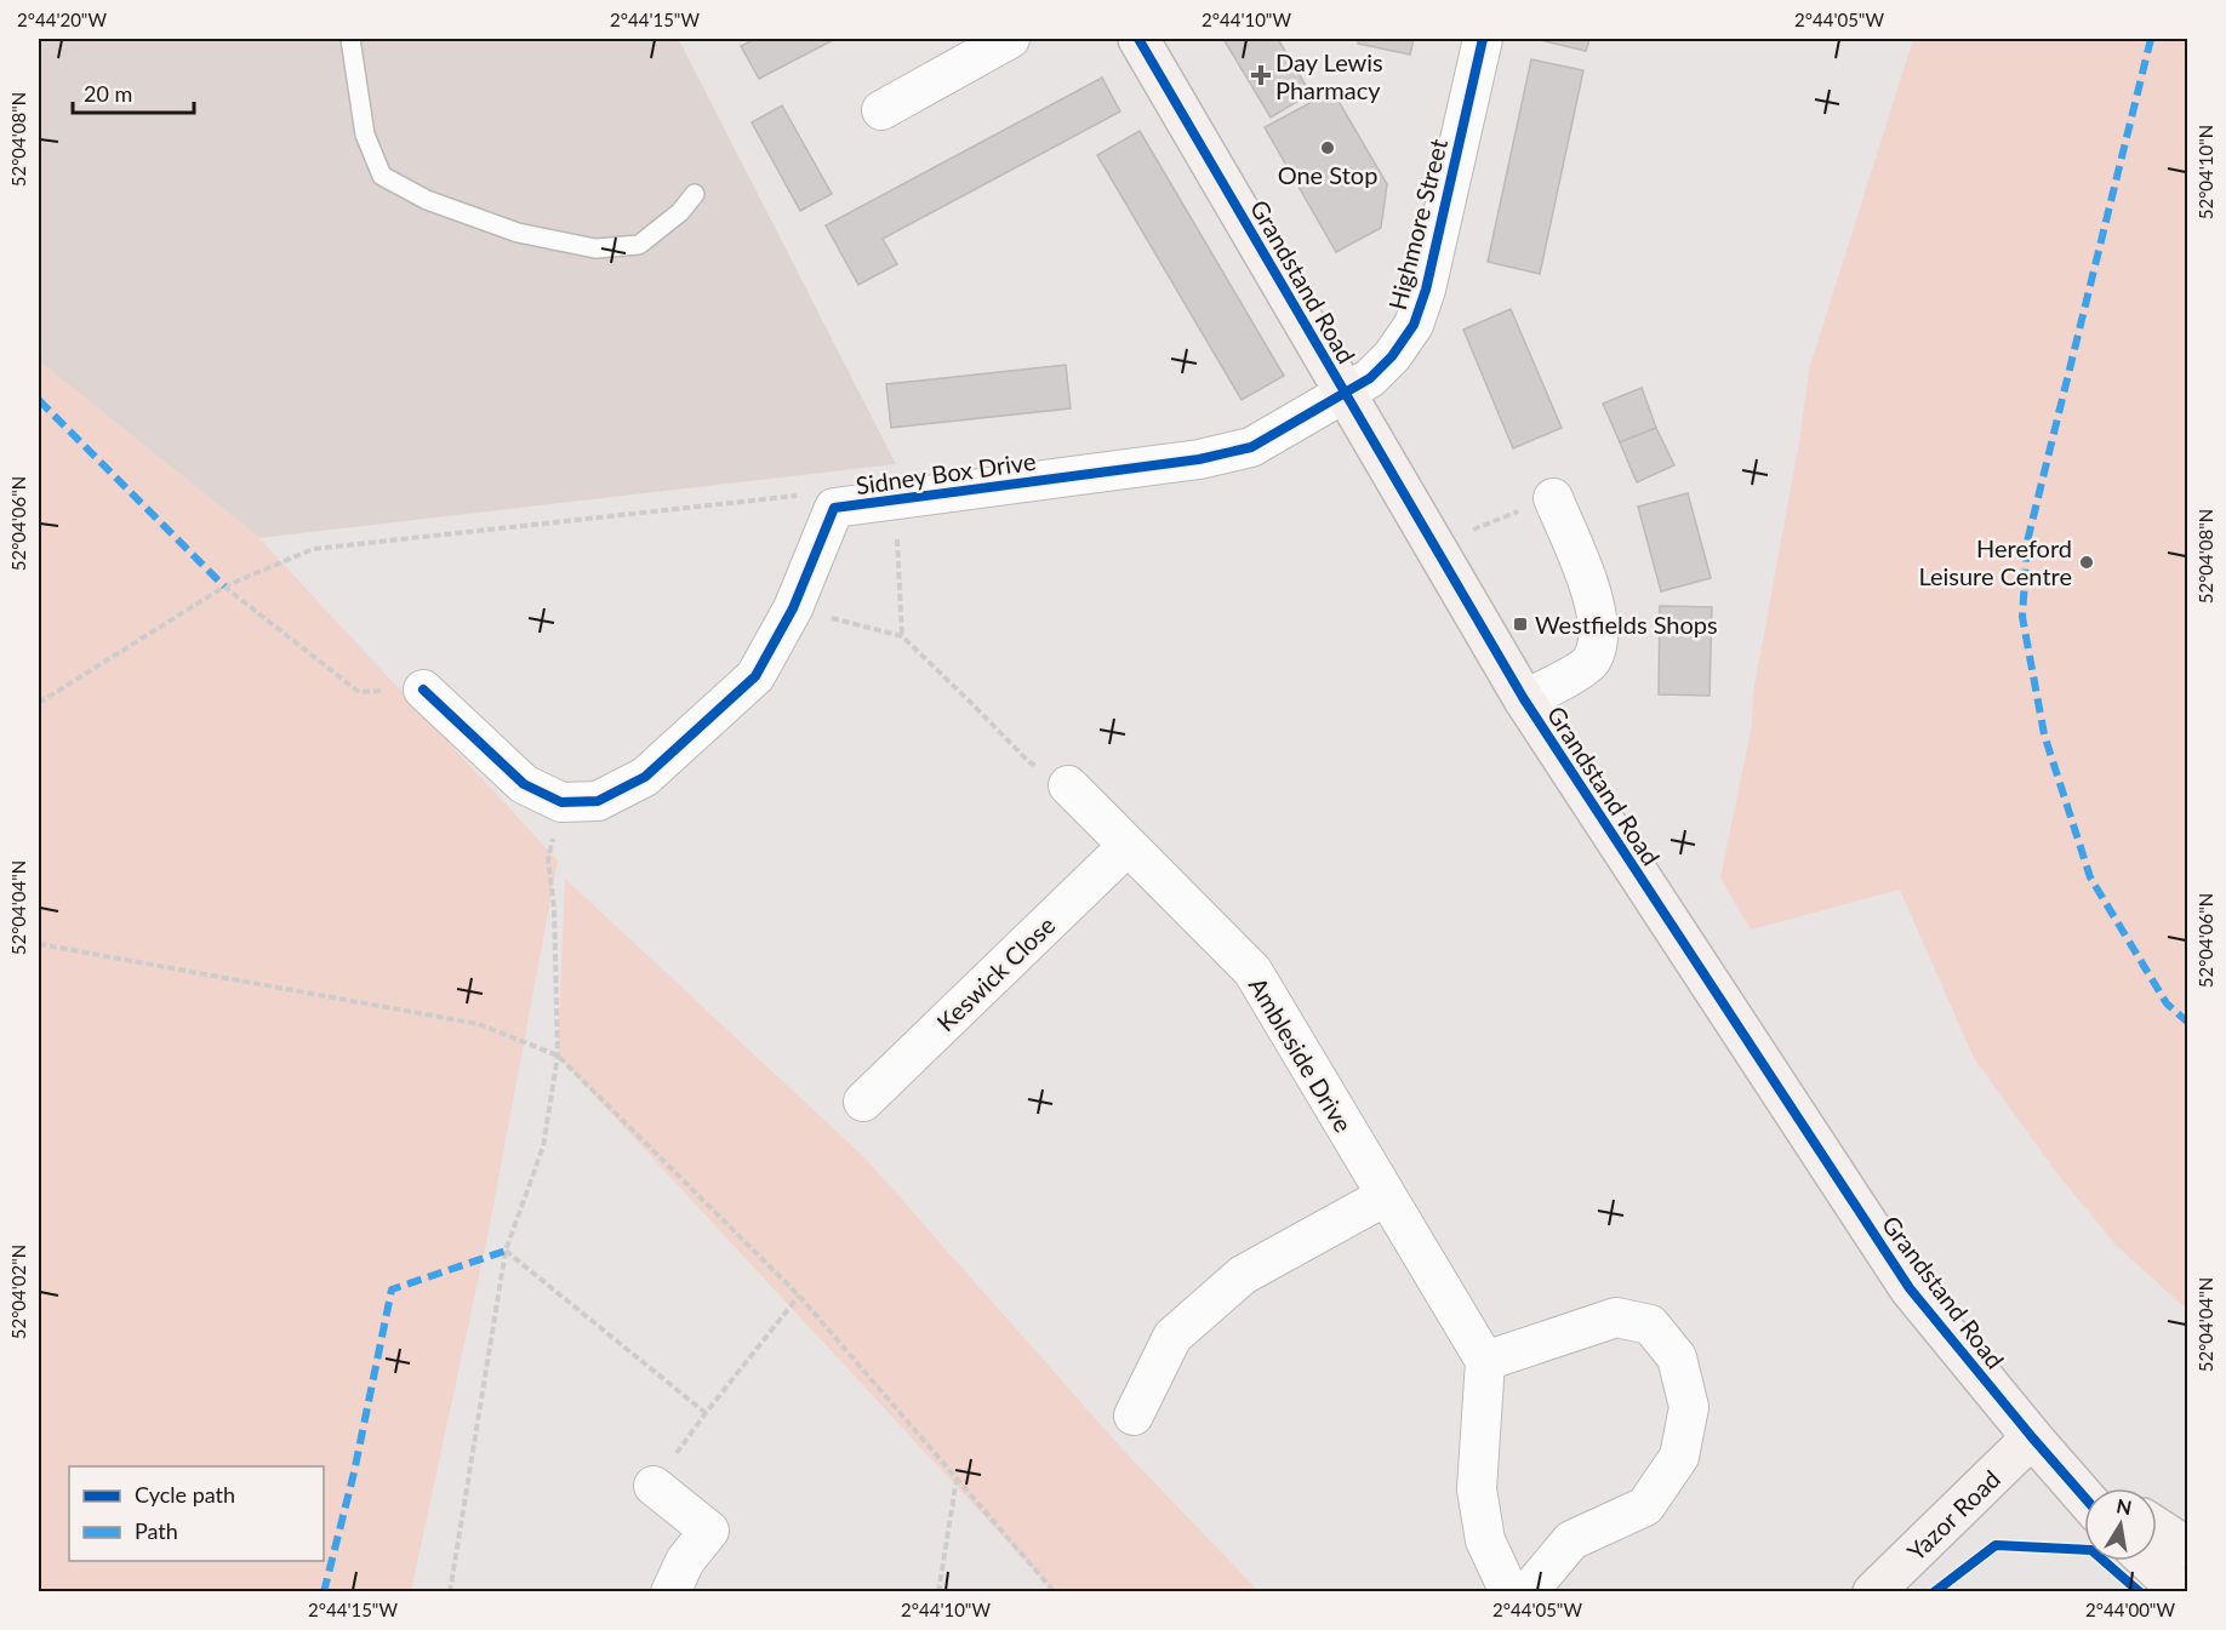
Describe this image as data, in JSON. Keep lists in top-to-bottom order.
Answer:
{
  "streets": {
    "street": [
      "Highmore Street",
      "Grandstand Road",
      "Sidney Box Drive",
      "Keswick Close",
      "Ambleside Drive",
      "Yazor Road"
    ]
  },
  "crossings": [
    ["Highmore Street", "Grandstand Road"],
    ["Highmore Street", "Sidney Box Drive"],
    ["Grandstand Road", "Sidney Box Drive"],
    ["Grandstand Road", "Yazor Road"],
    ["Keswick Close", "Ambleside Drive"]
  ],
  "places": {
    "health": ["Day Lewis Pharmacy"],
    "other": ["One Stop", "Hereford Leisure Centre"],
    "transit": ["Westfields Shops"]
  },
  "legend": ["Cycle path", "Path"],
  "scale_bar": "20 m",
  "north": "top",
  "coordinates": [
    "2°44'20\"W",
    "2°44'15\"W",
    "2°44'10\"W",
    "2°44'05\"W",
    "52°04'08\"N",
    "52°04'10\"N",
    "52°04'06\"N",
    "52°04'04\"N",
    "52°04'02\"N",
    "2°44'00\"W"
  ]
}
